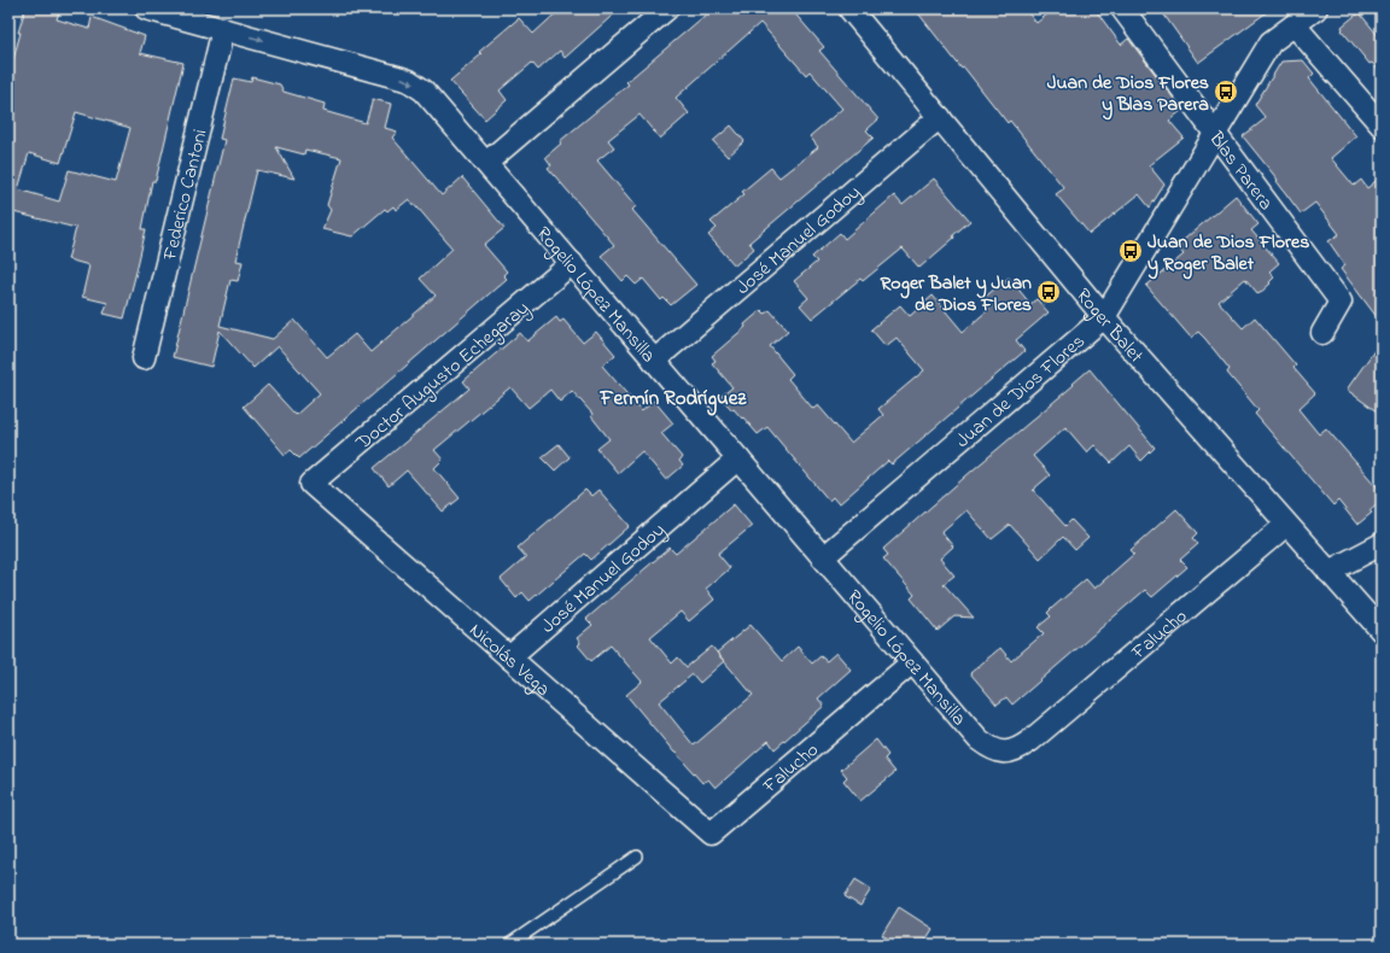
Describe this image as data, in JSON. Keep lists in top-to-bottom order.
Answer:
{
  "streets": {
    "street": [
      "Blas Parera",
      "Federico Cantoni",
      "José Manuel Godoy",
      "Rogelio López Mansilla",
      "Roger Balet",
      "Doctor Augusto Echegaray",
      "Juan de Dios Flores",
      "Falucho",
      "Nicolás Vega"
    ]
  },
  "crossings": [
    ["Blas Parera", "Juan de Dios Flores"],
    ["Federico Cantoni", "Rogelio López Mansilla"],
    ["José Manuel Godoy", "Rogelio López Mansilla"],
    ["José Manuel Godoy", "Roger Balet"],
    ["José Manuel Godoy", "Nicolás Vega"],
    ["Rogelio López Mansilla", "Doctor Augusto Echegaray"],
    ["Rogelio López Mansilla", "Juan de Dios Flores"],
    ["Rogelio López Mansilla", "Falucho"],
    ["Roger Balet", "Juan de Dios Flores"],
    ["Roger Balet", "Falucho"],
    ["Doctor Augusto Echegaray", "Nicolás Vega"],
    ["Falucho", "Nicolás Vega"]
  ],
  "districts": ["Fermín Rodríguez"],
  "places": {
    "bus stop": ["Juan de Dios Flores y Blas Parera", "Juan de Dios Flores y Roger Balet", "Roger Balet y Juan de Dios Flores"]
  }
}
